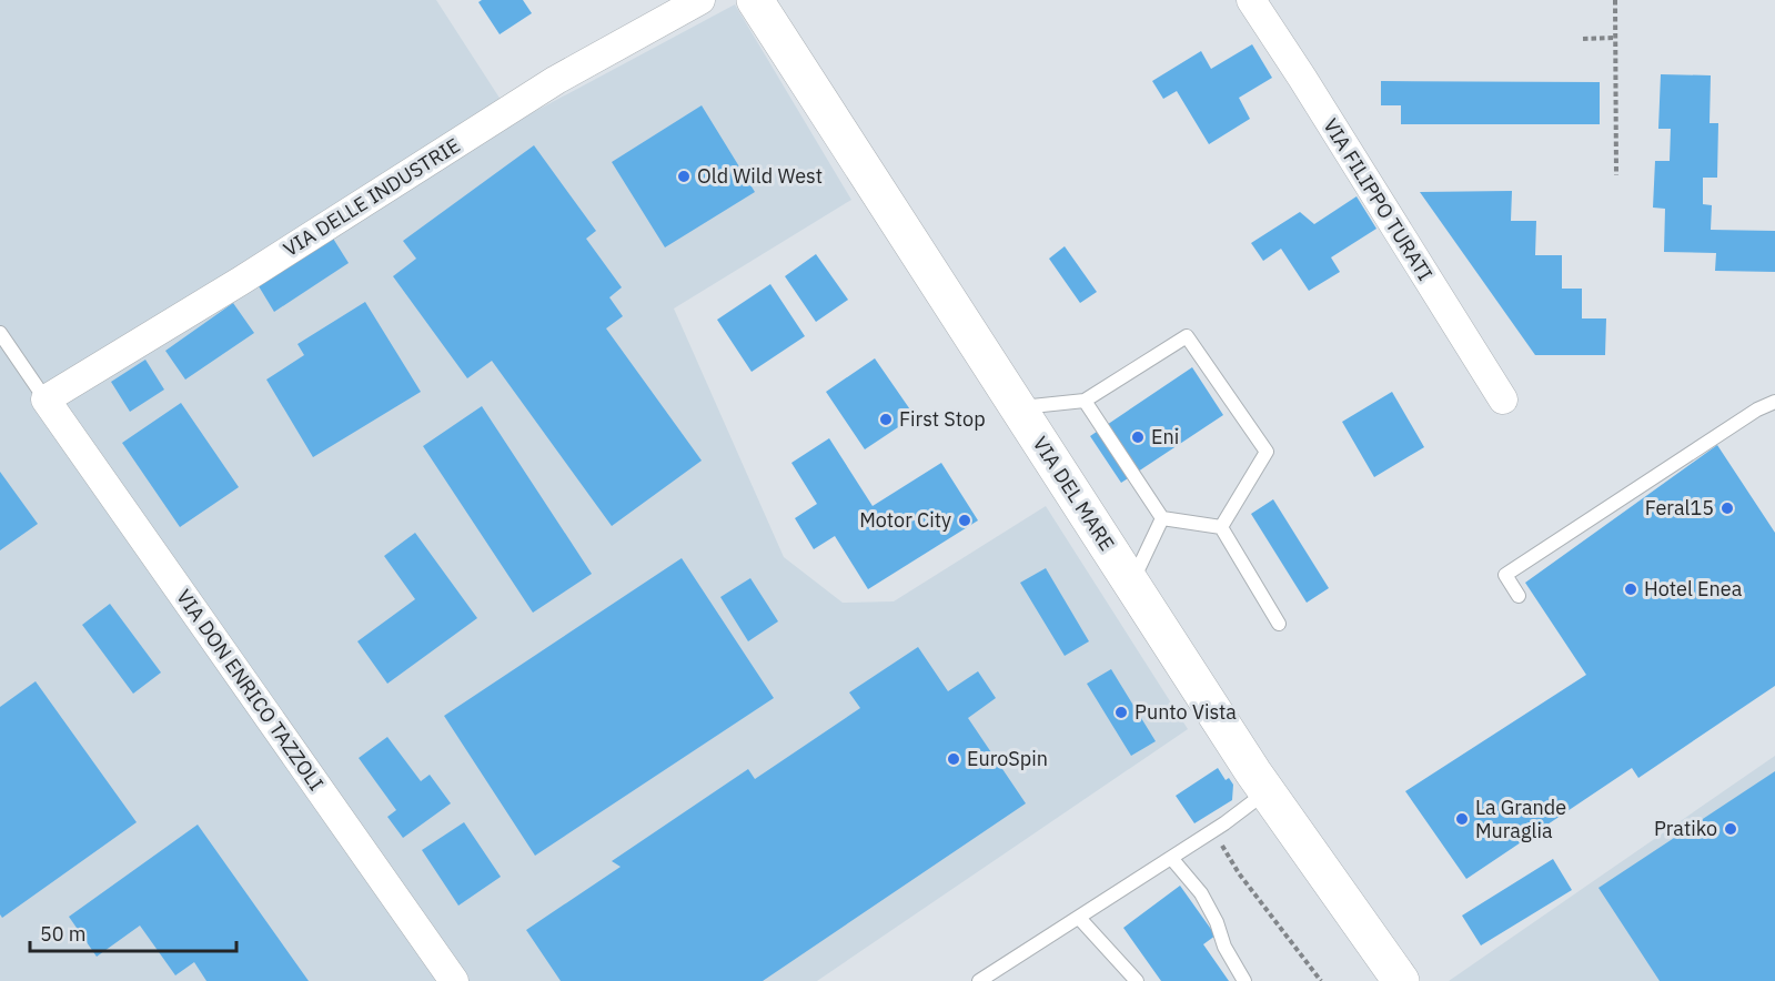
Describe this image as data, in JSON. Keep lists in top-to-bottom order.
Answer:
{
  "streets": {
    "main road": ["VIA DEL MARE"],
    "street": ["VIA DELLE INDUSTRIE", "VIA FILIPPO TURATI", "VIA DON ENRICO TAZZOLI"]
  },
  "crossings": [
    ["VIA DELLE INDUSTRIE", "VIA DON ENRICO TAZZOLI"]
  ],
  "places": [
    "Old Wild West",
    "First Stop",
    "Eni",
    "Feral15",
    "Motor City",
    "Hotel Enea",
    "Punto Vista",
    "EuroSpin",
    "La Grande Muraglia",
    "Pratiko"
  ],
  "scale_bar": "50 m"
}
